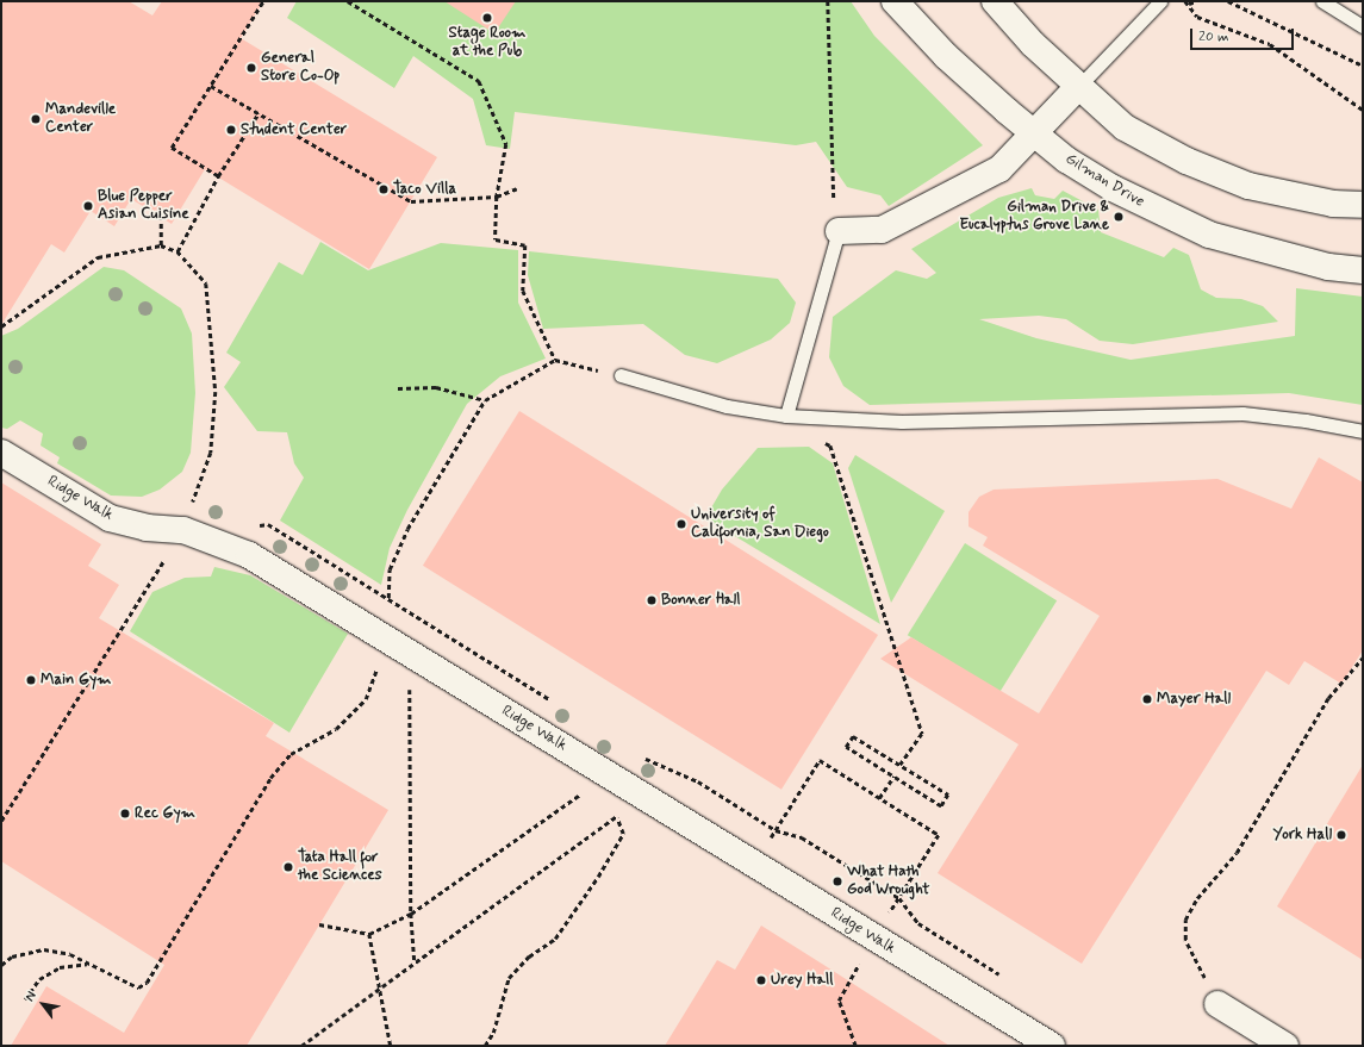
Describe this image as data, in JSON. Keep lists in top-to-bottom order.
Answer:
{
  "streets": {
    "street": ["Gilman Drive", "Ridge Walk"]
  },
  "places": [
    "Stage Room at the Pub",
    "General Store Co-Op",
    "Mandeville Center",
    "Student Center",
    "Taco Villa",
    "Blue Pepper Asian Cuisine",
    "Gilman Drive & Eucalyptus Grove Lane",
    "University of California, San Diego",
    "Bonner Hall",
    "Main Gym",
    "Mayer Hall",
    "Rec Gym",
    "York Hall",
    "Tata Hall for the Sciences",
    "What Hath God Wrought",
    "Urey Hall"
  ],
  "scale_bar": "20 m",
  "north": "top left"
}
